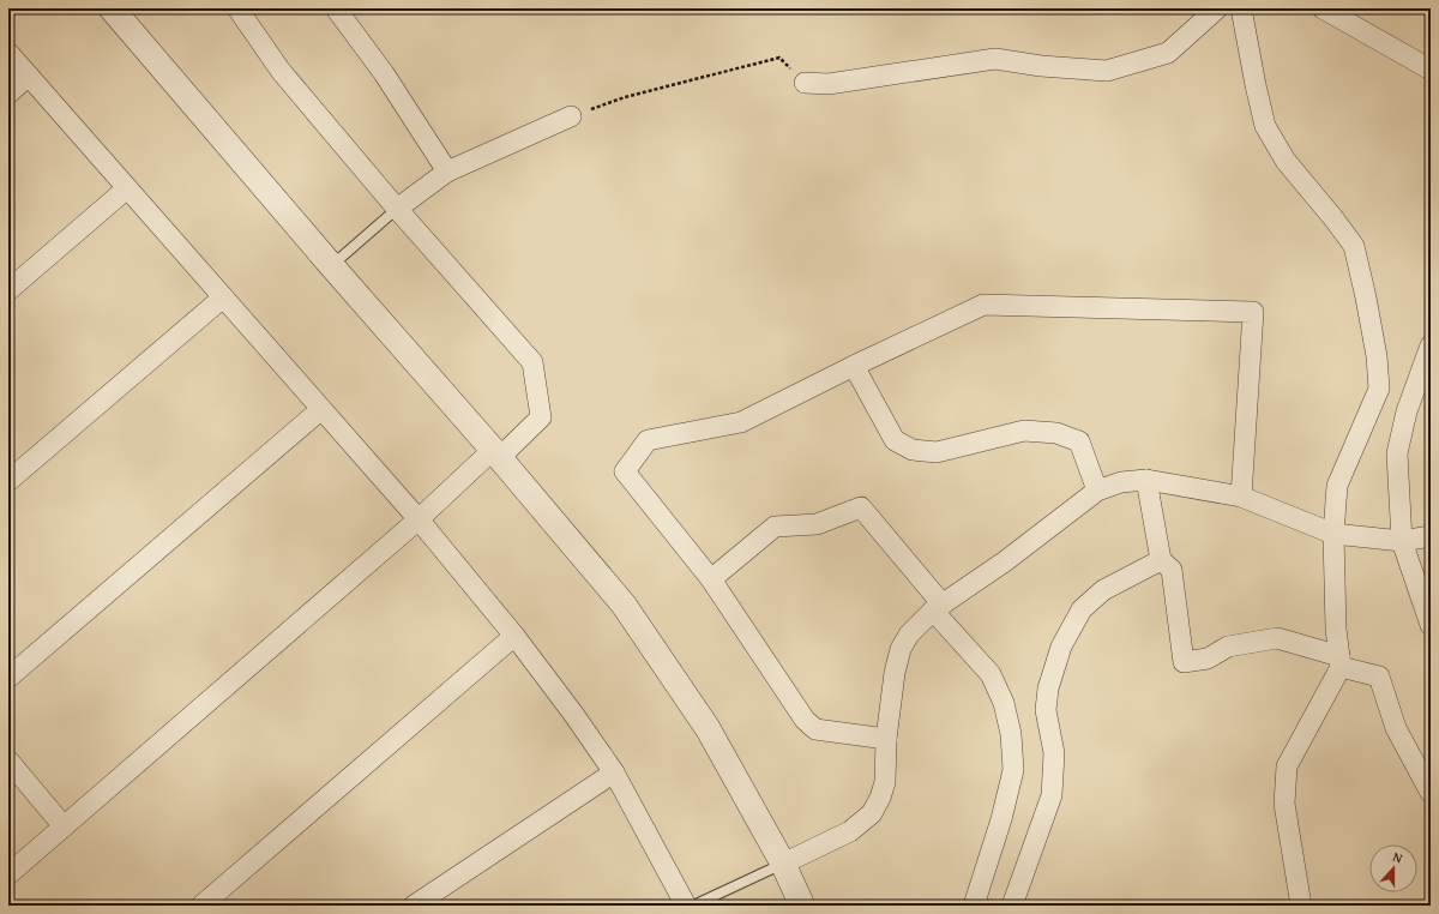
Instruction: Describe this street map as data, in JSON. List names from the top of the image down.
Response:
{
  "north": "top"
}
